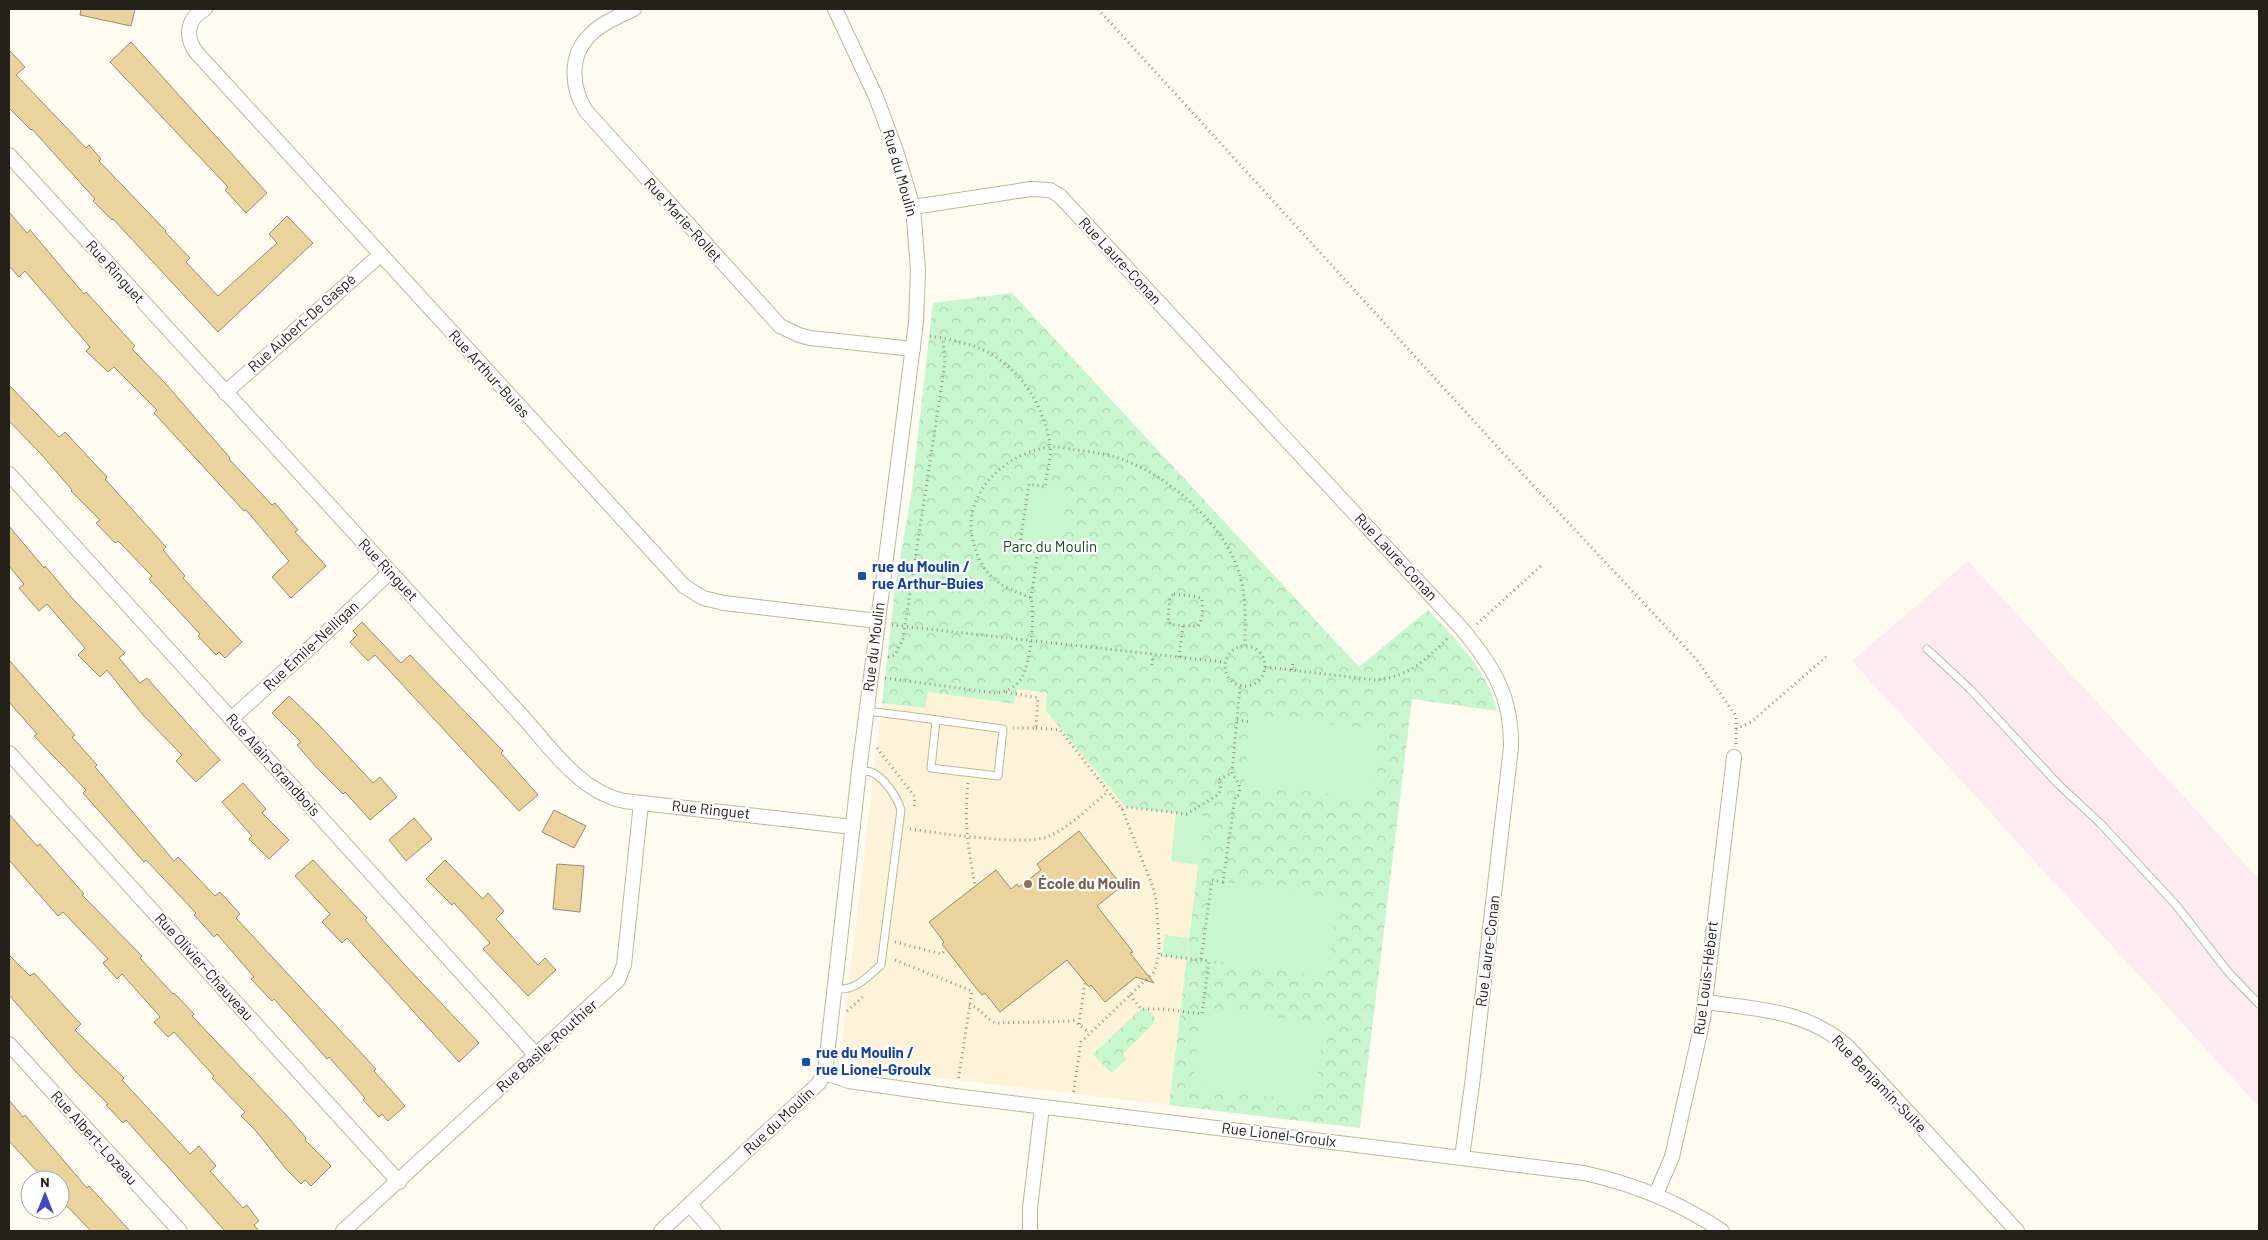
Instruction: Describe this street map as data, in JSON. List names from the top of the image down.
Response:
{
  "streets": {
    "street": [
      "Rue du Moulin",
      "Rue Marie-Rollet",
      "Rue Laure-Conan",
      "Rue Ringuet",
      "Rue Aubert-De Gaspé",
      "Rue Arthur-Buies",
      "Rue Émile-Nelligan",
      "Rue Alain-Grandbois",
      "Rue Olivier-Chauveau",
      "Rue Louis-Hébert",
      "Rue Basile-Routhier",
      "Rue Benjamin-Sulte",
      "Rue Lionel-Groulx",
      "Rue Albert-Lozeau"
    ]
  },
  "crossings": [
    ["Rue du Moulin", "Rue Marie-Rollet"],
    ["Rue du Moulin", "Rue Laure-Conan"],
    ["Rue du Moulin", "Rue Ringuet"],
    ["Rue du Moulin", "Rue Arthur-Buies"],
    ["Rue du Moulin", "Rue Lionel-Groulx"],
    ["Rue Laure-Conan", "Rue Lionel-Groulx"],
    ["Rue Ringuet", "Rue Aubert-De Gaspé"],
    ["Rue Ringuet", "Rue Émile-Nelligan"],
    ["Rue Ringuet", "Rue Basile-Routhier"],
    ["Rue Aubert-De Gaspé", "Rue Arthur-Buies"],
    ["Rue Émile-Nelligan", "Rue Alain-Grandbois"],
    ["Rue Alain-Grandbois", "Rue Basile-Routhier"],
    ["Rue Olivier-Chauveau", "Rue Basile-Routhier"],
    ["Rue Louis-Hébert", "Rue Benjamin-Sulte"],
    ["Rue Louis-Hébert", "Rue Lionel-Groulx"]
  ],
  "parks": ["Parc du Moulin"],
  "places": {
    "transit": ["rue du Moulin / rue Arthur-Buies", "rue du Moulin / rue Lionel-Groulx"],
    "other": ["École du Moulin"]
  },
  "north": "top"
}
